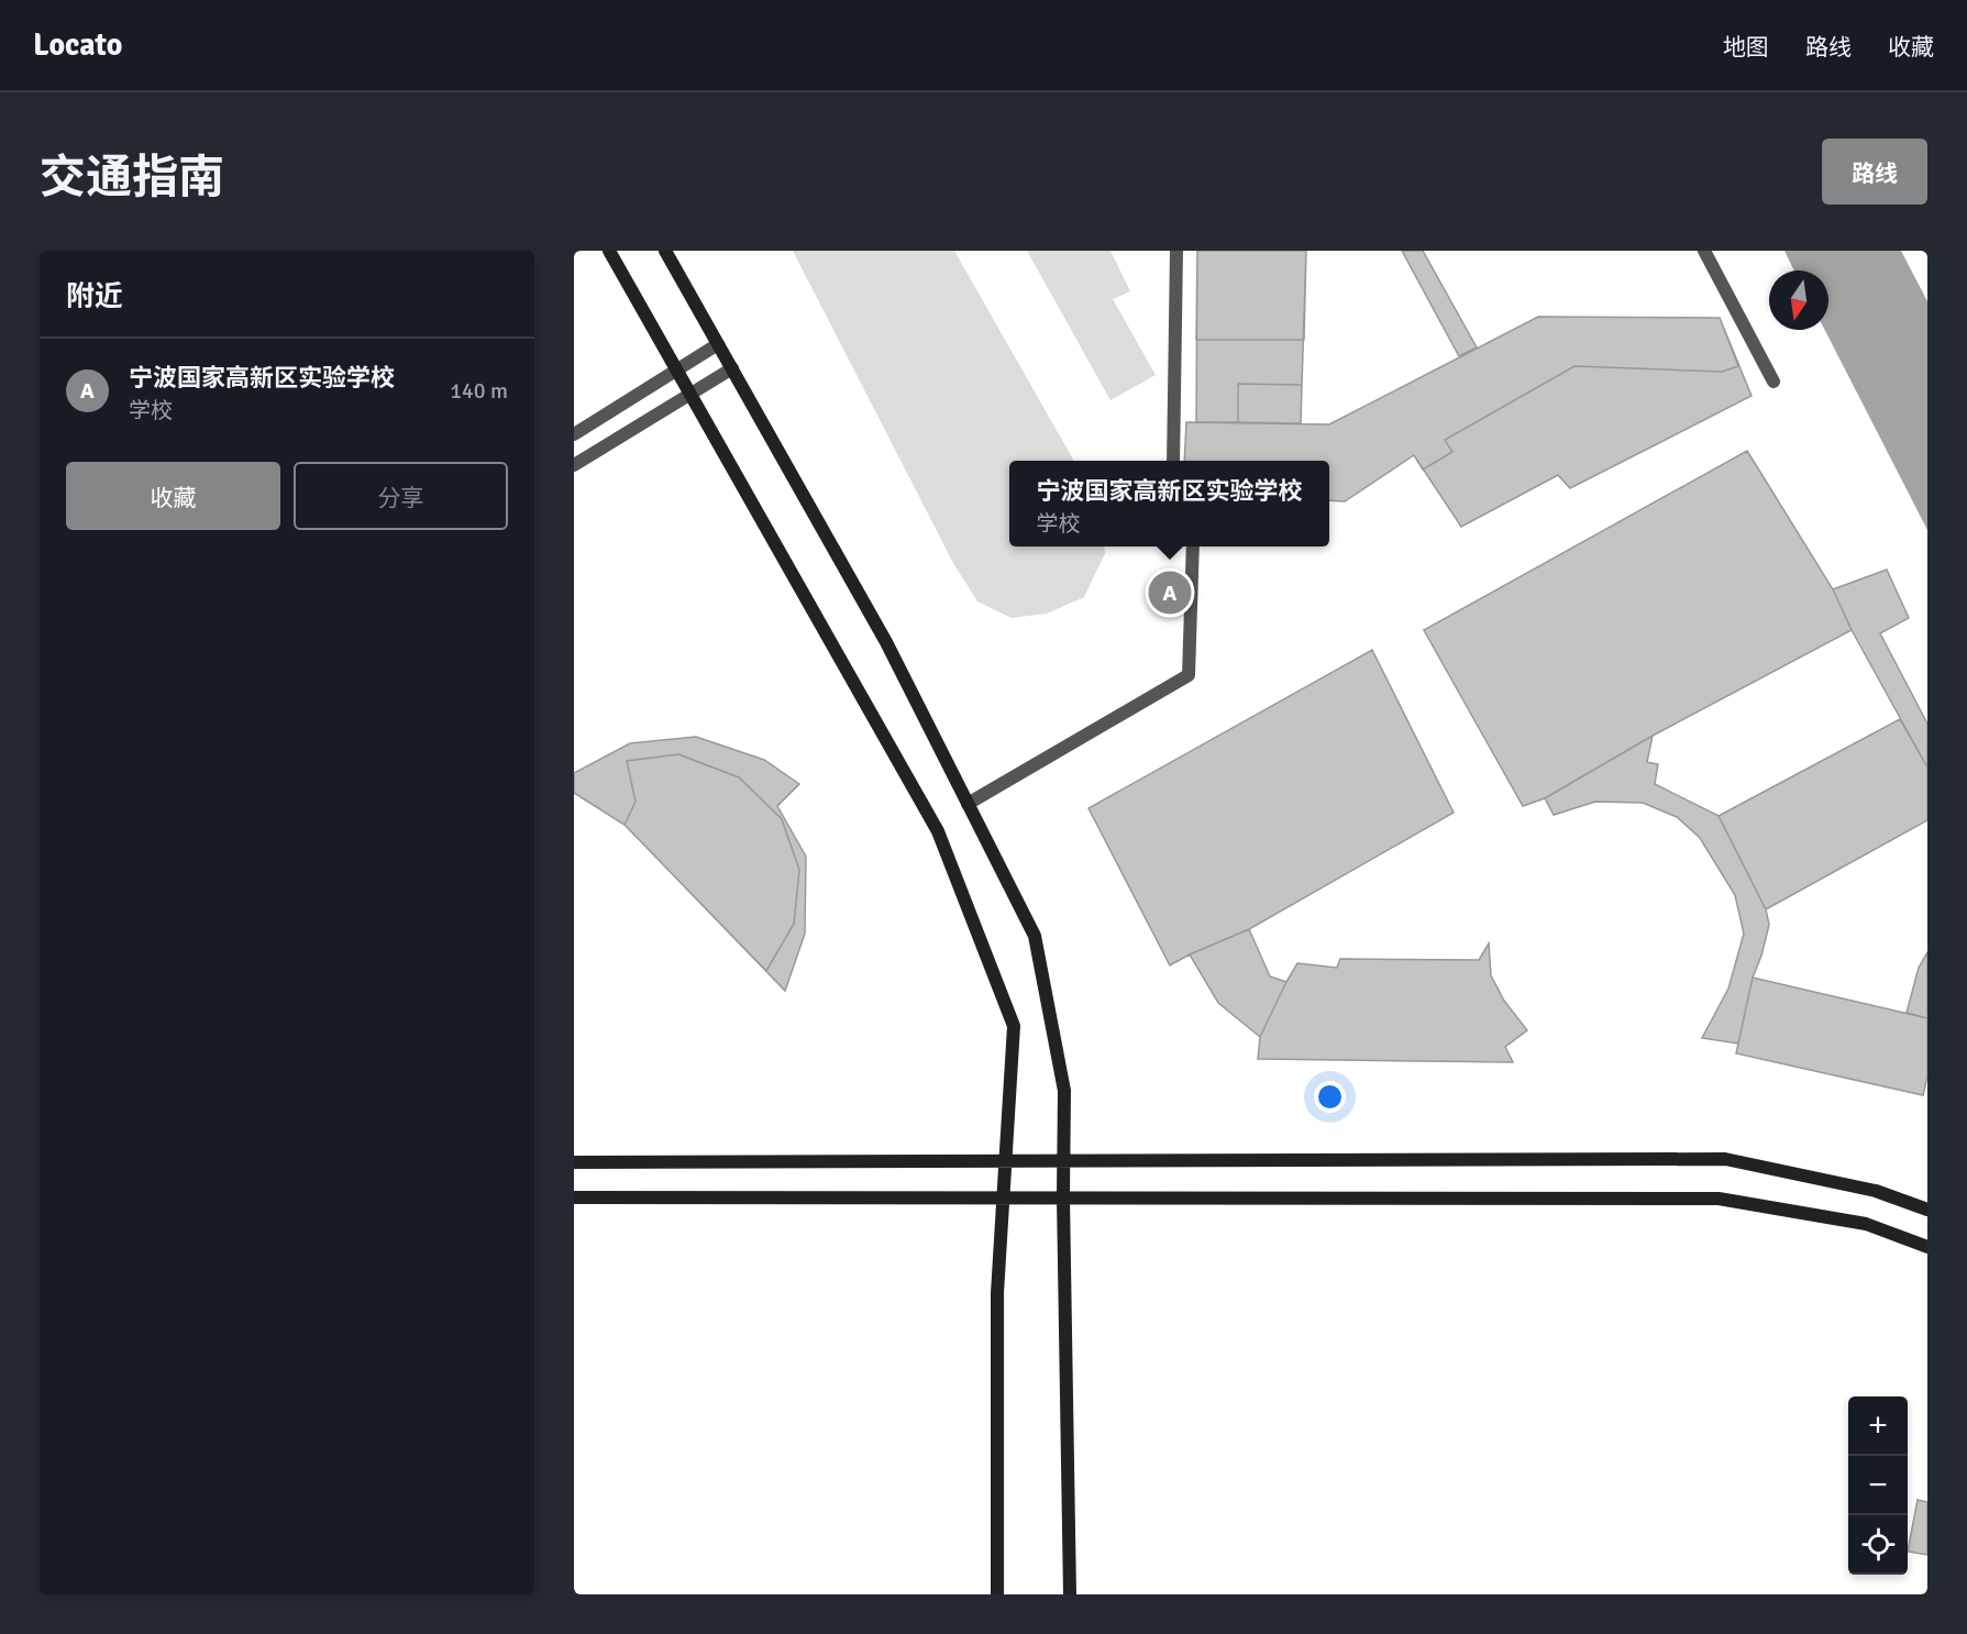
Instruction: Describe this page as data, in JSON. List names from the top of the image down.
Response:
{
  "north": "bottom",
  "page": {
    "header": "Locato",
    "nav": ["地图", "路线", "收藏"],
    "title": "交通指南",
    "buttons": [
      "路线",
      ["收藏", "分享"]
    ],
    "heading": "附近",
    "list": [
      {
        "mark": "A",
        "name": "宁波国家高新区实验学校",
        "note": "学校",
        "value": "140 m"
      }
    ],
    "popup": ["宁波国家高新区实验学校", "学校"],
    "pins": "A",
    "map_buttons": ["+", "−"]
  }
}
